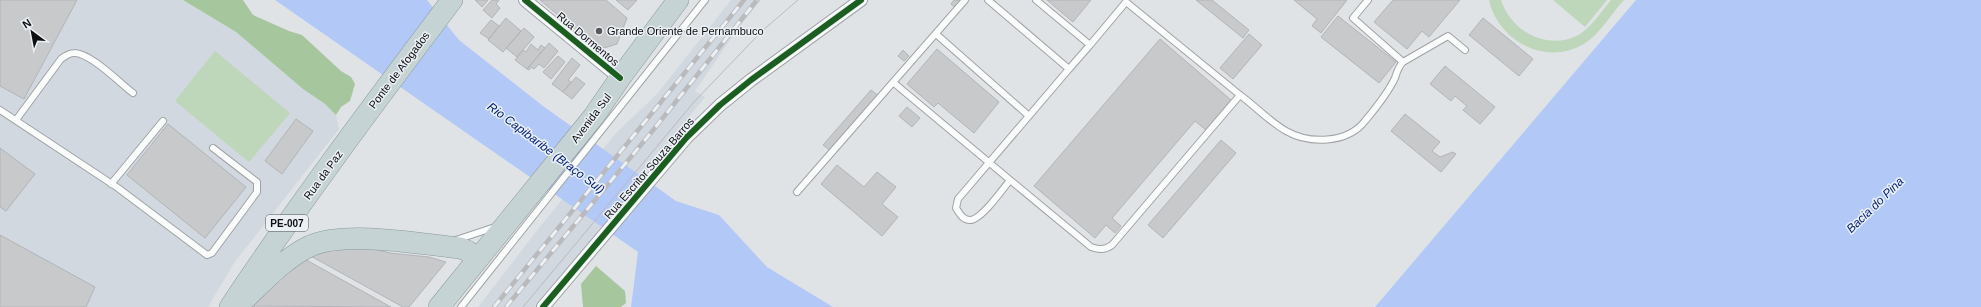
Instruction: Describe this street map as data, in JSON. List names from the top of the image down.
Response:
{
  "streets": {
    "highway": [
      "Ponte de Afogados",
      "Avenida Sul",
      "Rua da Paz",
      "PE-007"
    ],
    "street": ["Rua Dormentos", "Rua Escritor Souza Barros"]
  },
  "crossings": [
    ["Rua Dormentos", "Avenida Sul"],
    ["Ponte de Afogados", "Rua da Paz"]
  ],
  "water": ["Rio Capibaribe (Braço Sul)", "Bacia do Pina"],
  "places": ["Grande Oriente de Pernambuco"],
  "north": "top left"
}
